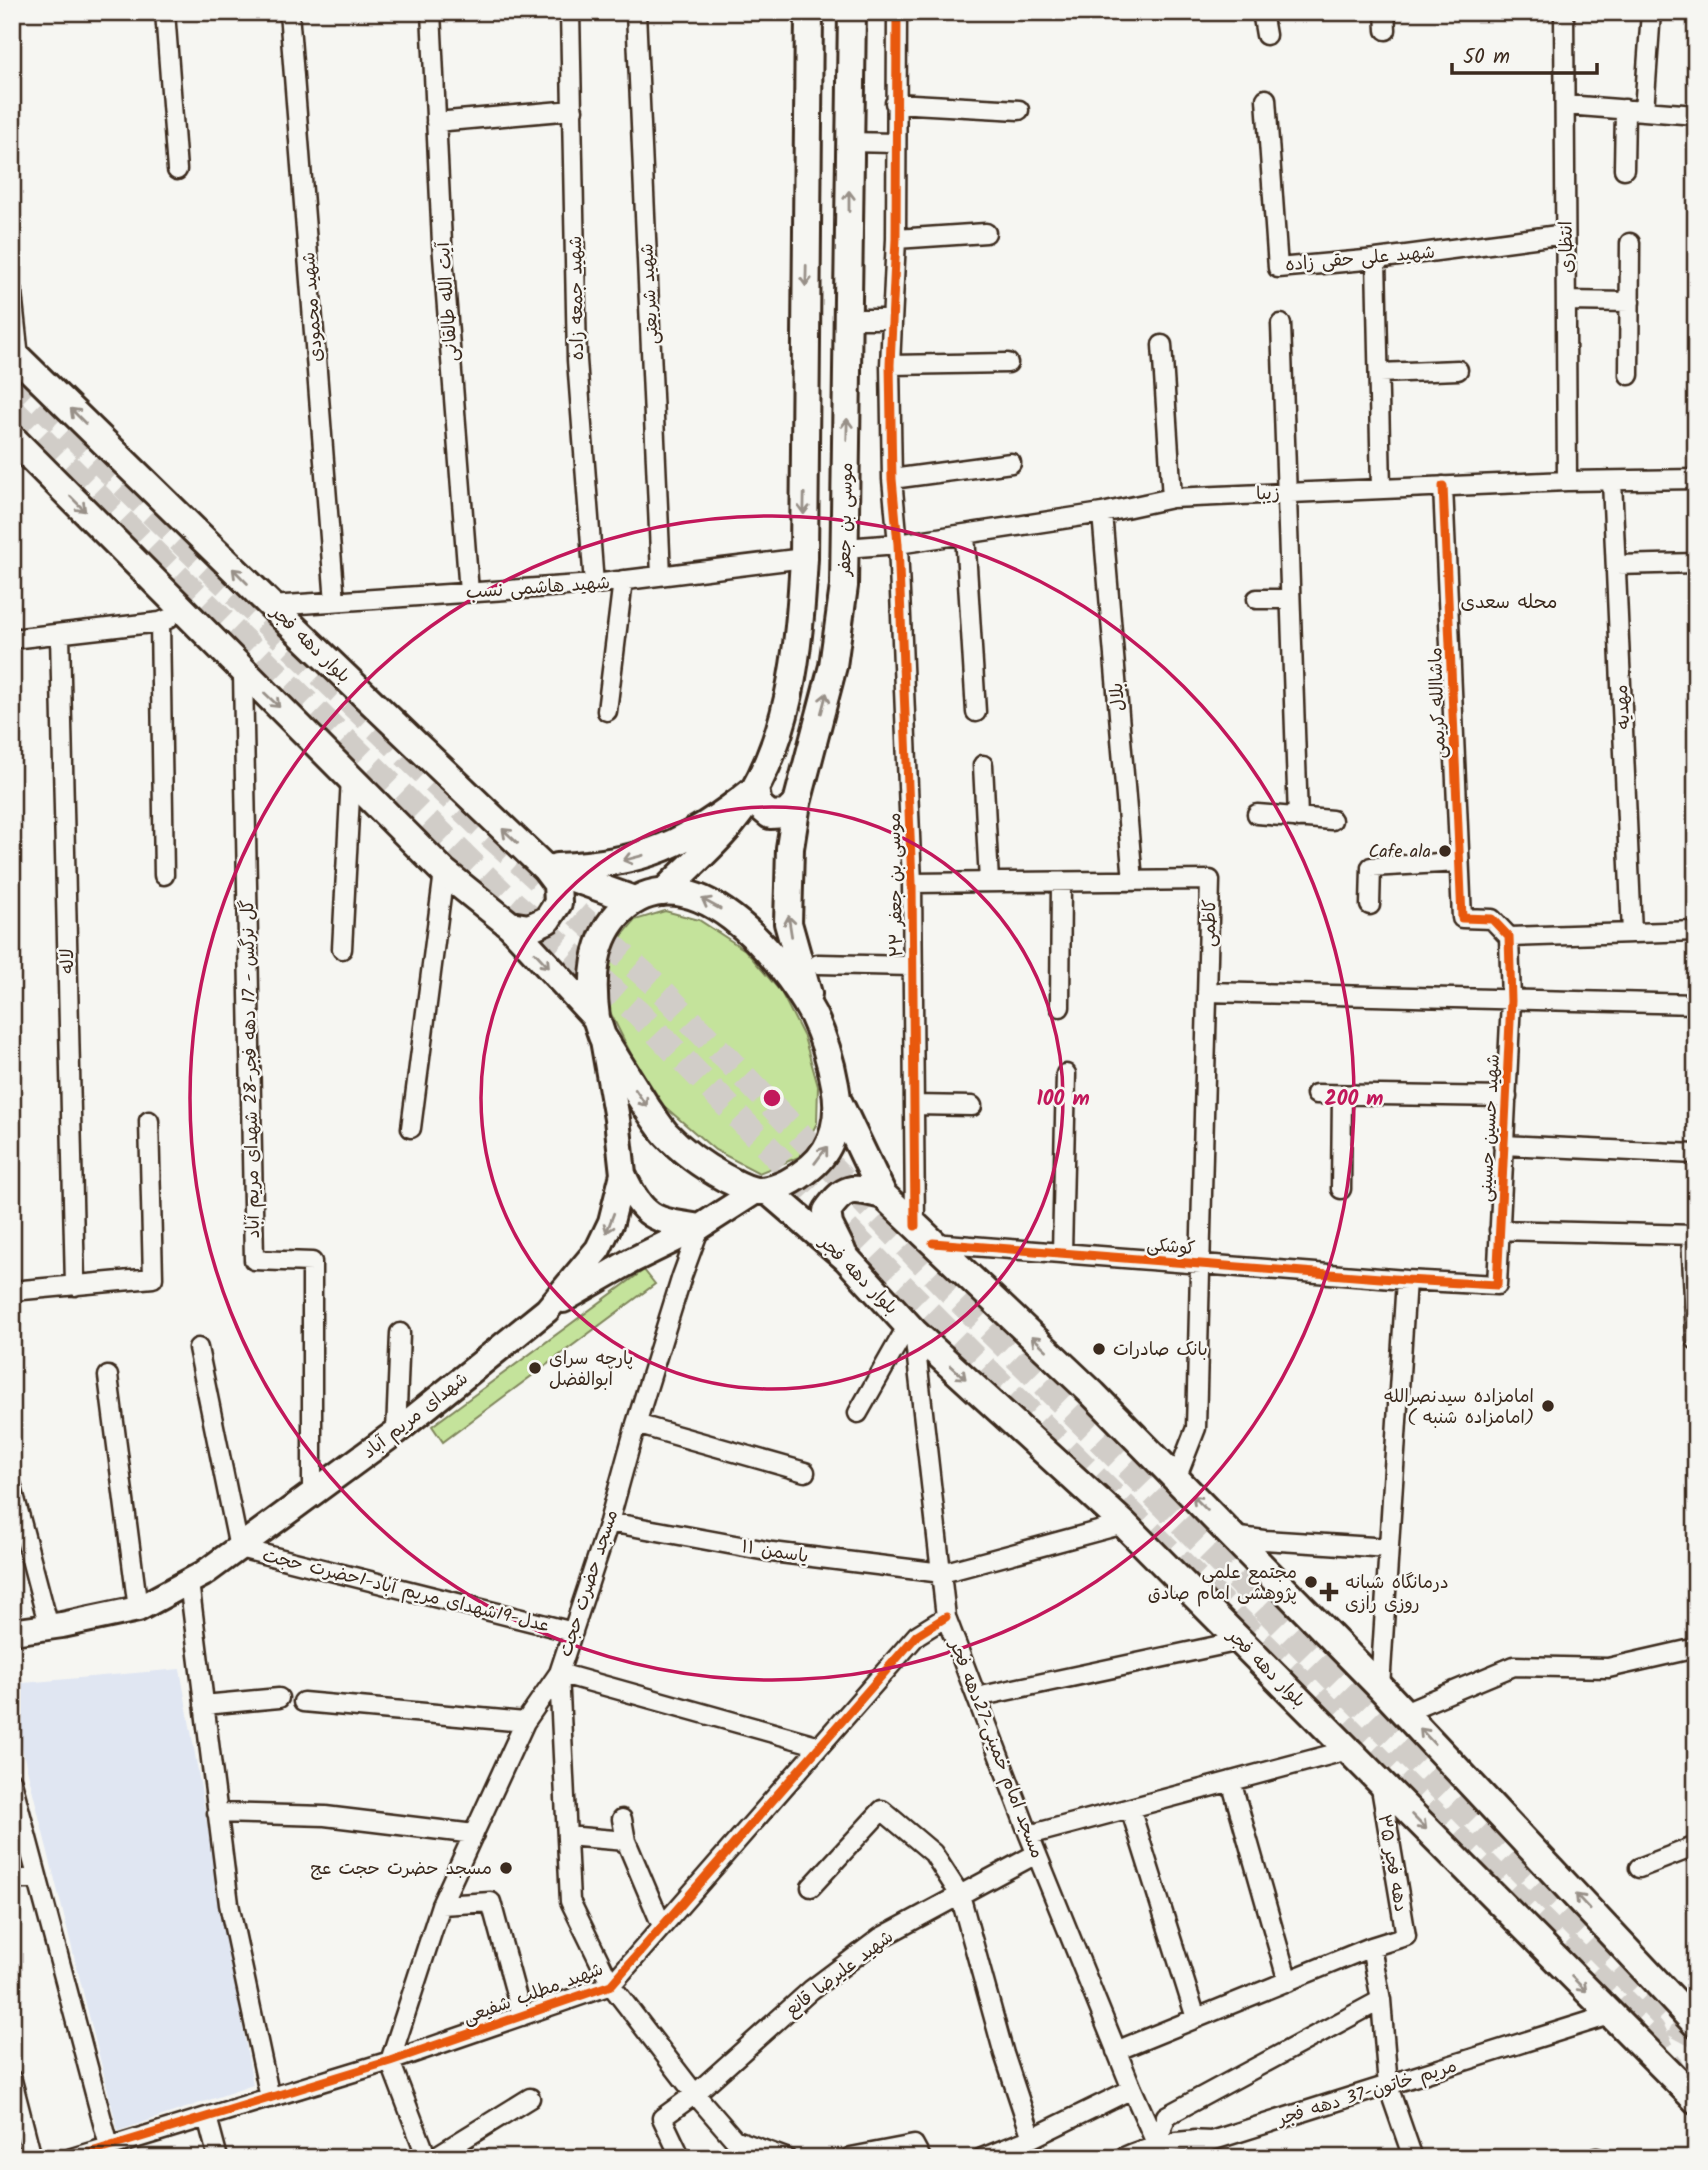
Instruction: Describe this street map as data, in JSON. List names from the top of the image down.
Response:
{
  "streets": {
    "main road": ["موسی بن جعفر", "بلوار دهه فجر", "شهدای مریم آباد"],
    "street": [
      "انتظاری",
      "شهید علی حقی زاده",
      "شهید شریعتی",
      "شهید جمعه زاده",
      "آیت الله طالقانی",
      "شهید محمودی",
      "زیبا",
      "شهید هاشمی نسب",
      "بلال",
      "ماشاالله کریمی",
      "مهدیه",
      "موسی بن جعفر ۲۲",
      "کاظمی",
      "لاله",
      "گل نرگس - 17 دهه فجر-28 شهدای مریم آباد",
      "شهید حسین حسینی",
      "کوشکی",
      "یاسمن ۱۱",
      "مسجد حضرت حجت",
      "عدل-19شهدای مریم آباد-1حضرت حجت",
      "مسجد امام خمینی-27دهه فجر",
      "دهه فجر ۳۵",
      "شهید علیرضا قانع",
      "شهید مطلب شفیعی",
      "مریم خاتون-37 دهه فجر"
    ]
  },
  "crossings": [
    ["انتظاری", "شهید علی حقی زاده"],
    ["انتظاری", "زیبا"],
    ["شهید شریعتی", "شهید هاشمی نسب"],
    ["شهید جمعه زاده", "شهید هاشمی نسب"],
    ["آیت الله طالقانی", "شهید هاشمی نسب"],
    ["شهید محمودی", "شهید هاشمی نسب"],
    ["زیبا", "موسی بن جعفر"],
    ["زیبا", "بلال"],
    ["زیبا", "ماشاالله کریمی"],
    ["زیبا", "مهدیه"],
    ["زیبا", "موسی بن جعفر ۲۲"],
    ["شهید هاشمی نسب", "بلوار دهه فجر"],
    ["بلوار دهه فجر", "شهدای مریم آباد"],
    ["بلوار دهه فجر", "مسجد امام خمینی-27دهه فجر"],
    ["بلوار دهه فجر", "دهه فجر ۳۵"],
    ["بلوار دهه فجر", "مریم خاتون-37 دهه فجر"],
    ["بلال", "کاظمی"],
    ["ماشاالله کریمی", "شهید حسین حسینی"],
    ["موسی بن جعفر ۲۲", "کاظمی"],
    ["موسی بن جعفر ۲۲", "کوشکی"],
    ["کاظمی", "کوشکی"],
    ["گل نرگس - 17 دهه فجر-28 شهدای مریم آباد", "شهدای مریم آباد"],
    ["شهید حسین حسینی", "کوشکی"],
    ["شهدای مریم آباد", "عدل-19شهدای مریم آباد-1حضرت حجت"],
    ["یاسمن ۱۱", "مسجد حضرت حجت"],
    ["یاسمن ۱۱", "مسجد امام خمینی-27دهه فجر"],
    ["مسجد حضرت حجت", "عدل-19شهدای مریم آباد-1حضرت حجت"],
    ["مسجد حضرت حجت", "شهید علیرضا قانع"],
    ["مسجد حضرت حجت", "شهید مطلب شفیعی"],
    ["مسجد امام خمینی-27دهه فجر", "شهید علیرضا قانع"],
    ["مسجد امام خمینی-27دهه فجر", "شهید مطلب شفیعی"],
    ["مسجد امام خمینی-27دهه فجر", "مریم خاتون-37 دهه فجر"]
  ],
  "districts": ["محله سعدی"],
  "places": {
    "other": [
      "Cafe ala",
      "بانک صادرات",
      "پارچه سرای ابوالفضل",
      "امامزاده سیدنصرالله ( امامزاده شنبه)",
      "مجتمع علمی پژوهشی امام صادق",
      "مسجد حضرت حجت عج"
    ],
    "health": ["درمانگاه شبانه روزی رازی"]
  },
  "scale_bar": "50 m",
  "rings": ["100 m", "200 m"]
}
